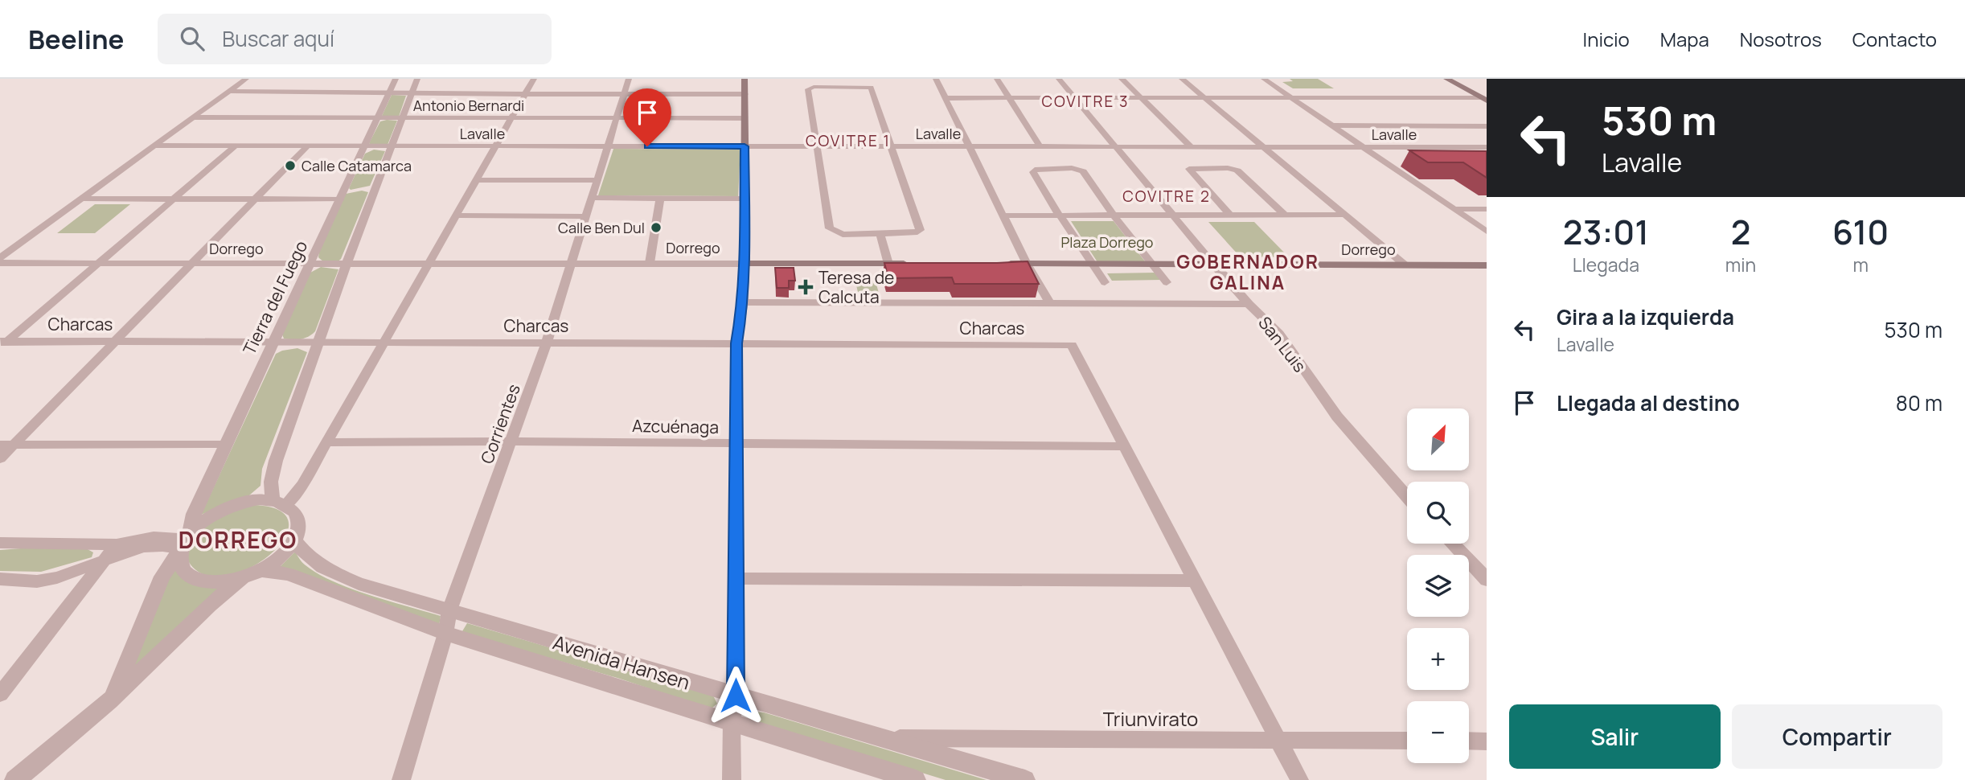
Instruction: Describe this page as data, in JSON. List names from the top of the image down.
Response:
{
  "streets": {
    "main road": ["Dorrego"],
    "street": [
      "Antonio Bernardi",
      "Lavalle",
      "Tierra del Fuego",
      "Charcas",
      "San Luis",
      "Corrientes",
      "Azcuénaga",
      "Avenida Hansen",
      "Triunvirato"
    ]
  },
  "crossings": [
    ["Antonio Bernardi", "Tierra del Fuego"],
    ["Antonio Bernardi", "Corrientes"],
    ["Lavalle", "Tierra del Fuego"],
    ["Lavalle", "San Luis"],
    ["Lavalle", "Corrientes"],
    ["Dorrego", "Tierra del Fuego"],
    ["Dorrego", "San Luis"],
    ["Dorrego", "Corrientes"],
    ["Tierra del Fuego", "Charcas"],
    ["Tierra del Fuego", "Avenida Hansen"],
    ["Charcas", "Corrientes"],
    ["Charcas", "Azcuénaga"],
    ["Corrientes", "Azcuénaga"],
    ["Corrientes", "Avenida Hansen"],
    ["Avenida Hansen", "Triunvirato"]
  ],
  "districts": [
    "COVITRE 3",
    "COVITRE 1",
    "COVITRE 2",
    "GOBERNADOR GALINA",
    "DORREGO"
  ],
  "parks": ["Plaza Dorrego"],
  "places": {
    "other": ["Calle Catamarca", "Calle Ben Dul"],
    "health": ["Teresa de Calcuta"]
  },
  "north": "top right",
  "page": {
    "header": "Beeline",
    "search": "Buscar aquí",
    "nav": [
      "Inicio",
      "Mapa",
      "Nosotros",
      "Contacto"
    ],
    "turn": ["530 m", "Lavalle"],
    "eta": [
      "23:01",
      "Llegada",
      "2",
      "min",
      "610",
      "m"
    ],
    "list": [
      {
        "name": "Gira a la izquierda",
        "note": "Lavalle",
        "value": "530 m"
      },
      {
        "name": "Llegada al destino",
        "value": "80 m"
      }
    ],
    "map_buttons": ["+", "−"],
    "buttons": ["Salir", "Compartir"]
  }
}
